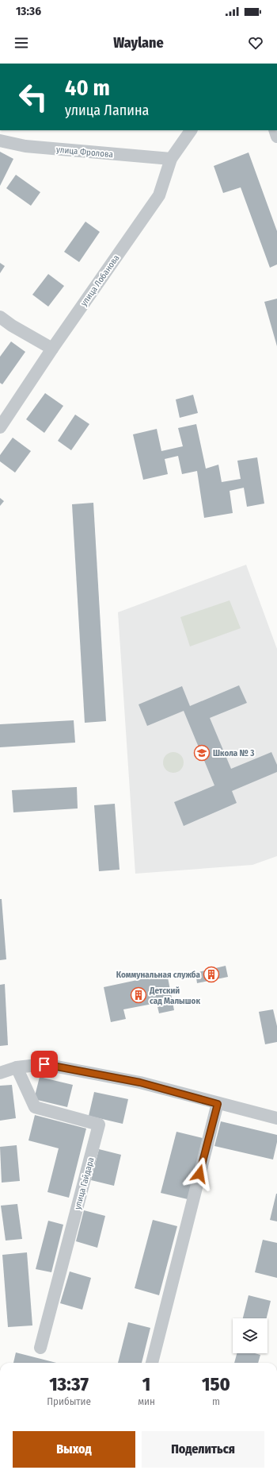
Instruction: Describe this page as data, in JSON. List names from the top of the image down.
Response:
{
  "streets": {
    "street": ["улица Фролова", "улица Лобанова", "улица Гайдара"]
  },
  "crossings": [
    ["улица Фролова", "улица Лобанова"]
  ],
  "places": {
    "school or university": ["Школа № 3"],
    "building": ["Коммунальная служба", "Детский сад Малышок"]
  },
  "page": {
    "status": "13:36",
    "header": "Waylane",
    "turn": ["40 m", "улица Лапина"],
    "eta": [
      "13:37",
      "Прибытие",
      "1",
      "мин",
      "150",
      "m"
    ],
    "buttons": ["Выход", "Поделиться"]
  }
}
